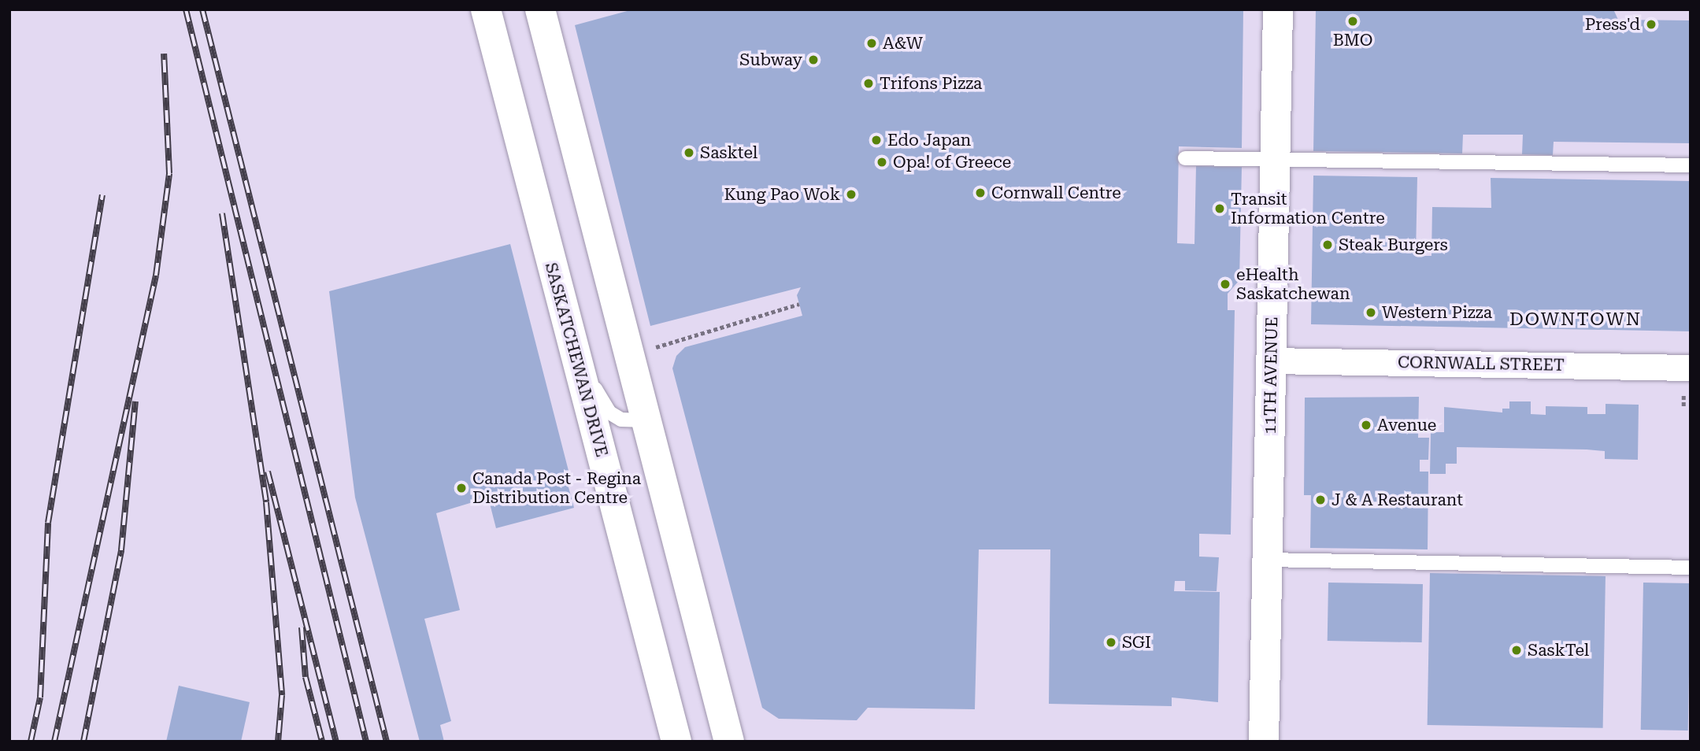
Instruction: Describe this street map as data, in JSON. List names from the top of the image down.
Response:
{
  "streets": {
    "main road": ["SASKATCHEWAN DRIVE", "11TH AVENUE"],
    "street": ["CORNWALL STREET"]
  },
  "crossings": [
    ["CORNWALL STREET", "11TH AVENUE"]
  ],
  "districts": ["DOWNTOWN"],
  "places": [
    "BMO",
    "Press'd",
    "A&W",
    "Subway",
    "Trifons Pizza",
    "Edo Japan",
    "Sasktel",
    "Opa! of Greece",
    "Cornwall Centre",
    "Kung Pao Wok",
    "Transit Information Centre",
    "Steak Burgers",
    "eHealth Saskatchewan",
    "Western Pizza",
    "Avenue",
    "Canada Post - Regina Distribution Centre",
    "J & A Restaurant",
    "SGI",
    "SaskTel"
  ]
}
